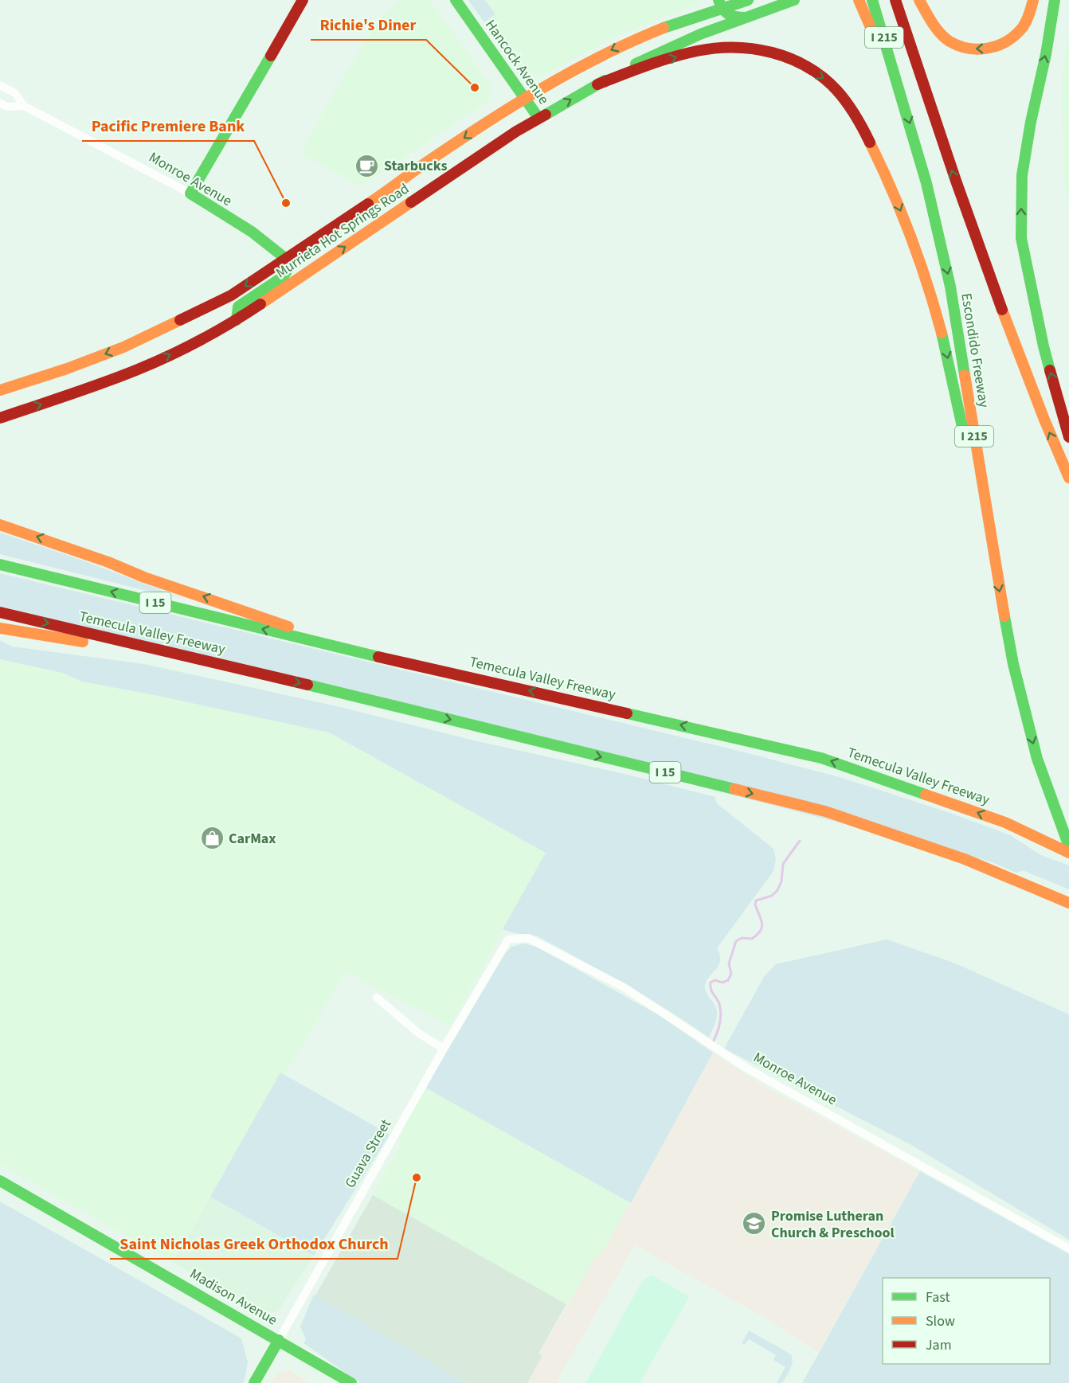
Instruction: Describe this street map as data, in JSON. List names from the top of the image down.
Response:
{
  "streets": {
    "main road": [
      "I 215",
      "Hancock Avenue",
      "Monroe Avenue",
      "Murrieta Hot Springs Road",
      "Escondido Freeway",
      "I 15",
      "Temecula Valley Freeway",
      "Guava Street",
      "Madison Avenue"
    ]
  },
  "crossings": [
    ["Hancock Avenue", "Murrieta Hot Springs Road"],
    ["Monroe Avenue", "Murrieta Hot Springs Road"],
    ["Monroe Avenue", "Guava Street"],
    ["Guava Street", "Madison Avenue"]
  ],
  "places": {
    "other": ["Richie's Diner", "Pacific Premiere Bank", "Saint Nicholas Greek Orthodox Church"],
    "cafe": ["Starbucks"],
    "shop": ["CarMax"],
    "school or university": ["Promise Lutheran Church & Preschool"]
  },
  "legend": ["Fast", "Slow", "Jam"]
}
